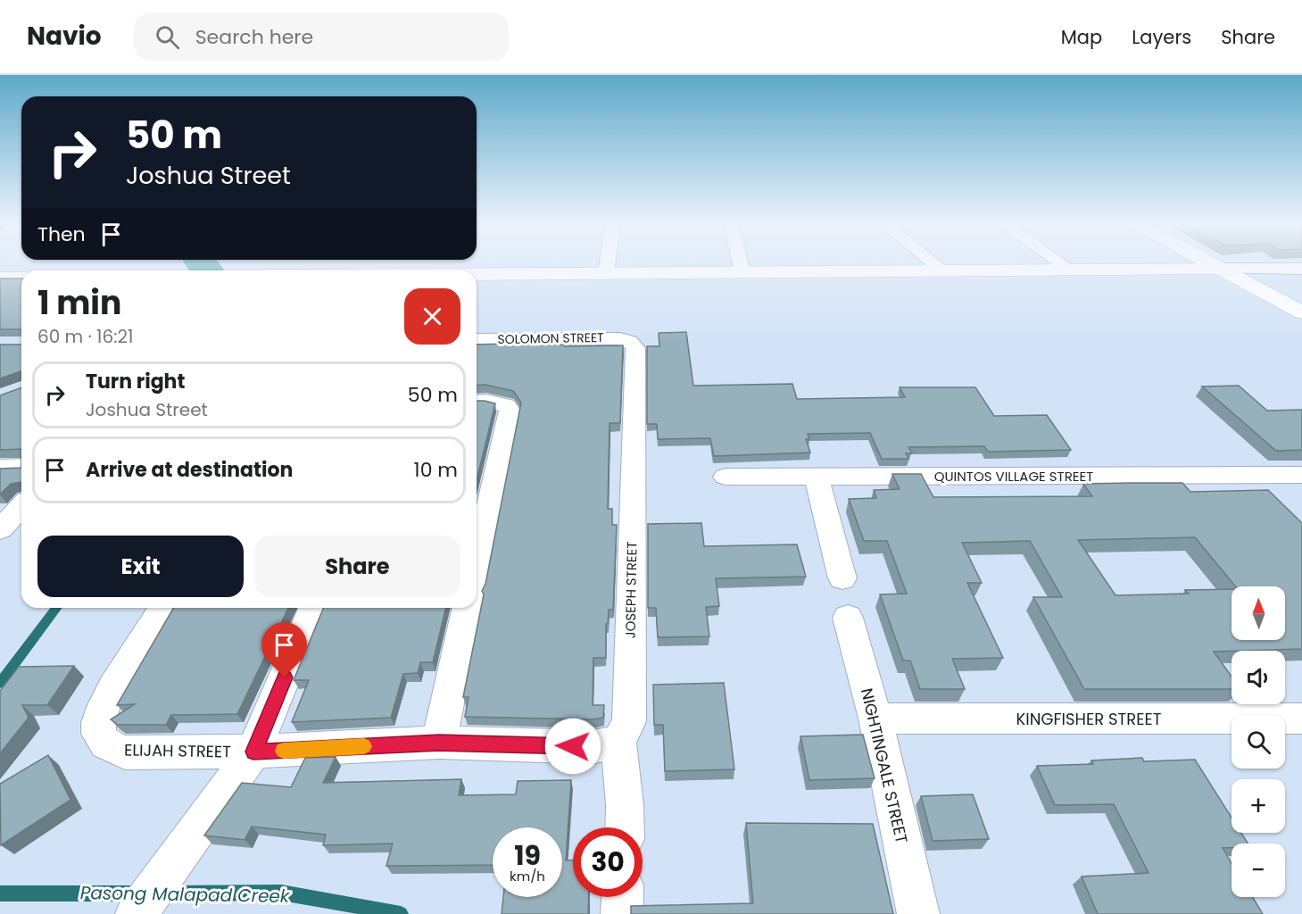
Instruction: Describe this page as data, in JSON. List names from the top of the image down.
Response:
{
  "streets": {
    "street": [
      "SOLOMON STREET",
      "QUINTOS VILLAGE STREET",
      "JOSEPH STREET",
      "KINGFISHER STREET",
      "ELIJAH STREET",
      "NIGHTINGALE STREET"
    ]
  },
  "crossings": [
    ["SOLOMON STREET", "JOSEPH STREET"],
    ["JOSEPH STREET", "ELIJAH STREET"],
    ["KINGFISHER STREET", "NIGHTINGALE STREET"]
  ],
  "water": ["Pasong Malapad Creek"],
  "north": "top",
  "page": {
    "header": "Navio",
    "search": "Search here",
    "nav": ["Map", "Layers", "Share"],
    "turn": ["50 m", "Joshua Street"],
    "then": "Then",
    "heading": ["1 min", "60 m · 16:21"],
    "list": [
      {
        "name": "Turn right",
        "note": "Joshua Street",
        "value": "50 m"
      },
      {
        "name": "Arrive at destination",
        "value": "10 m"
      }
    ],
    "buttons": ["Exit", "Share"],
    "map_buttons": ["+", "−"],
    "speed": "19 km/h",
    "limit": "30"
  }
}
